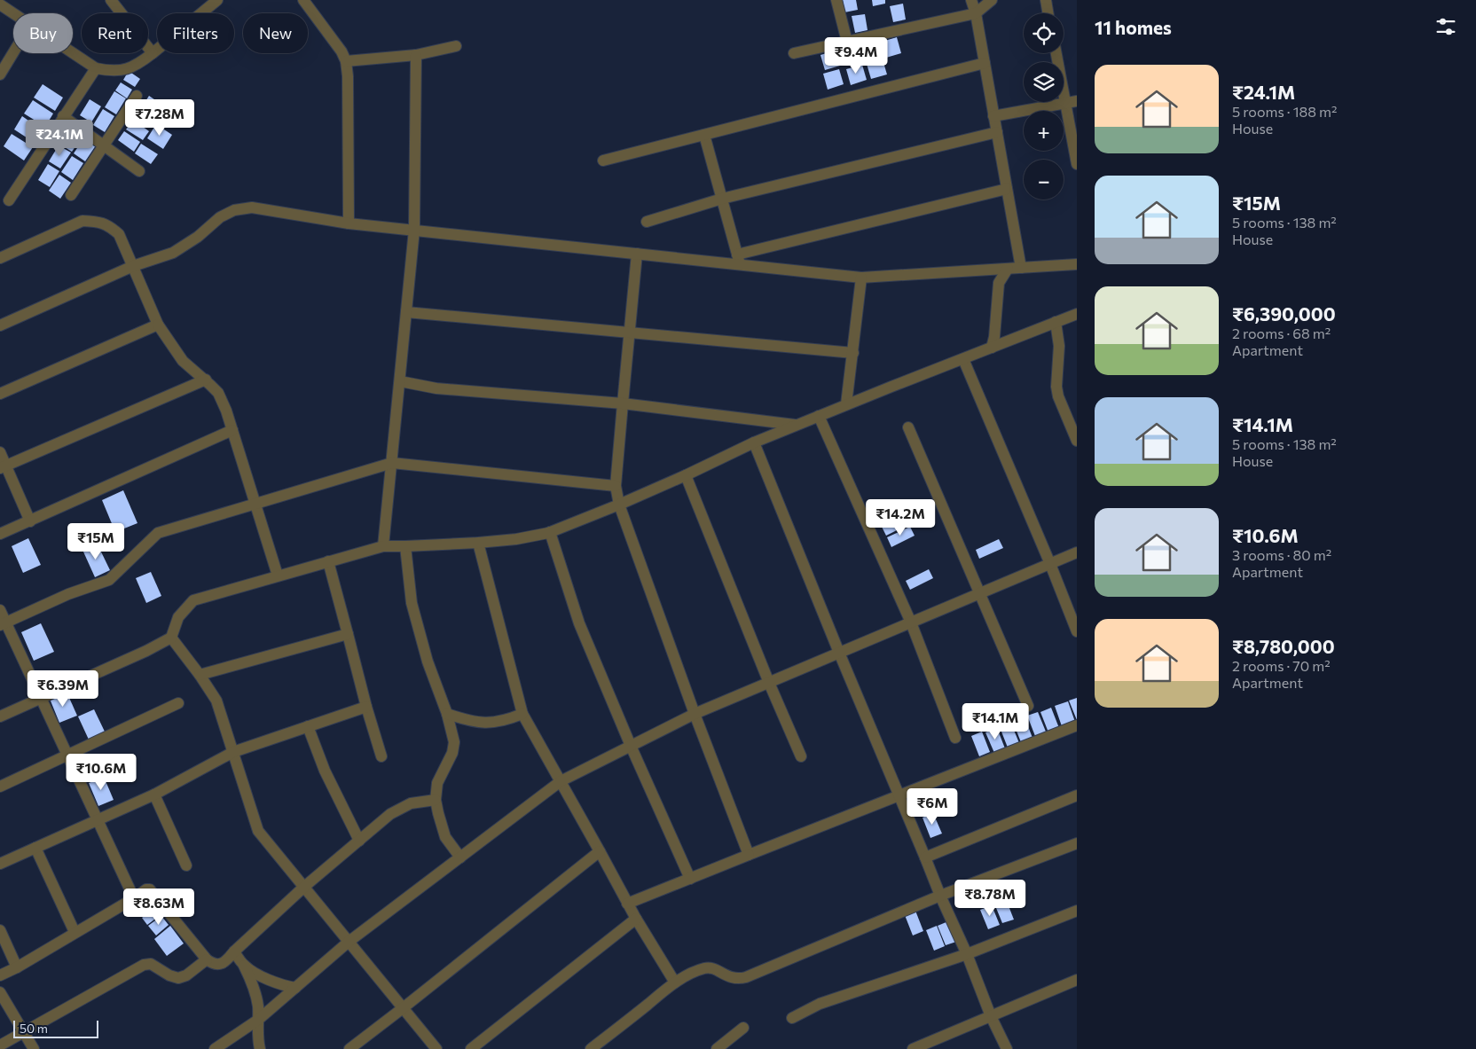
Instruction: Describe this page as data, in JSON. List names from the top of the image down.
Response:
{
  "scale_bar": "50 m",
  "page": {
    "heading": "11 homes",
    "map_buttons": ["+", "−"],
    "chip": [
      "Buy",
      "Rent",
      "Filters",
      "New"
    ],
    "price": [
      "₹9.4M",
      "₹7.28M",
      "₹24.1M",
      "₹14.2M",
      "₹15M",
      "₹6.39M",
      "₹14.1M",
      "₹10.6M",
      "₹6M",
      "₹8.78M",
      "₹8.63M"
    ],
    "list": [
      {
        "name": "₹24.1M",
        "note": "5 rooms · 188 m² · House"
      },
      {
        "name": "₹15M",
        "note": "5 rooms · 138 m² · House"
      },
      {
        "name": "₹6,390,000",
        "note": "2 rooms · 68 m² · Apartment"
      },
      {
        "name": "₹14.1M",
        "note": "5 rooms · 138 m² · House"
      },
      {
        "name": "₹10.6M",
        "note": "3 rooms · 80 m² · Apartment"
      },
      {
        "name": "₹8,780,000",
        "note": "2 rooms · 70 m² · Apartment"
      }
    ],
    "scale": "50 m"
  }
}
